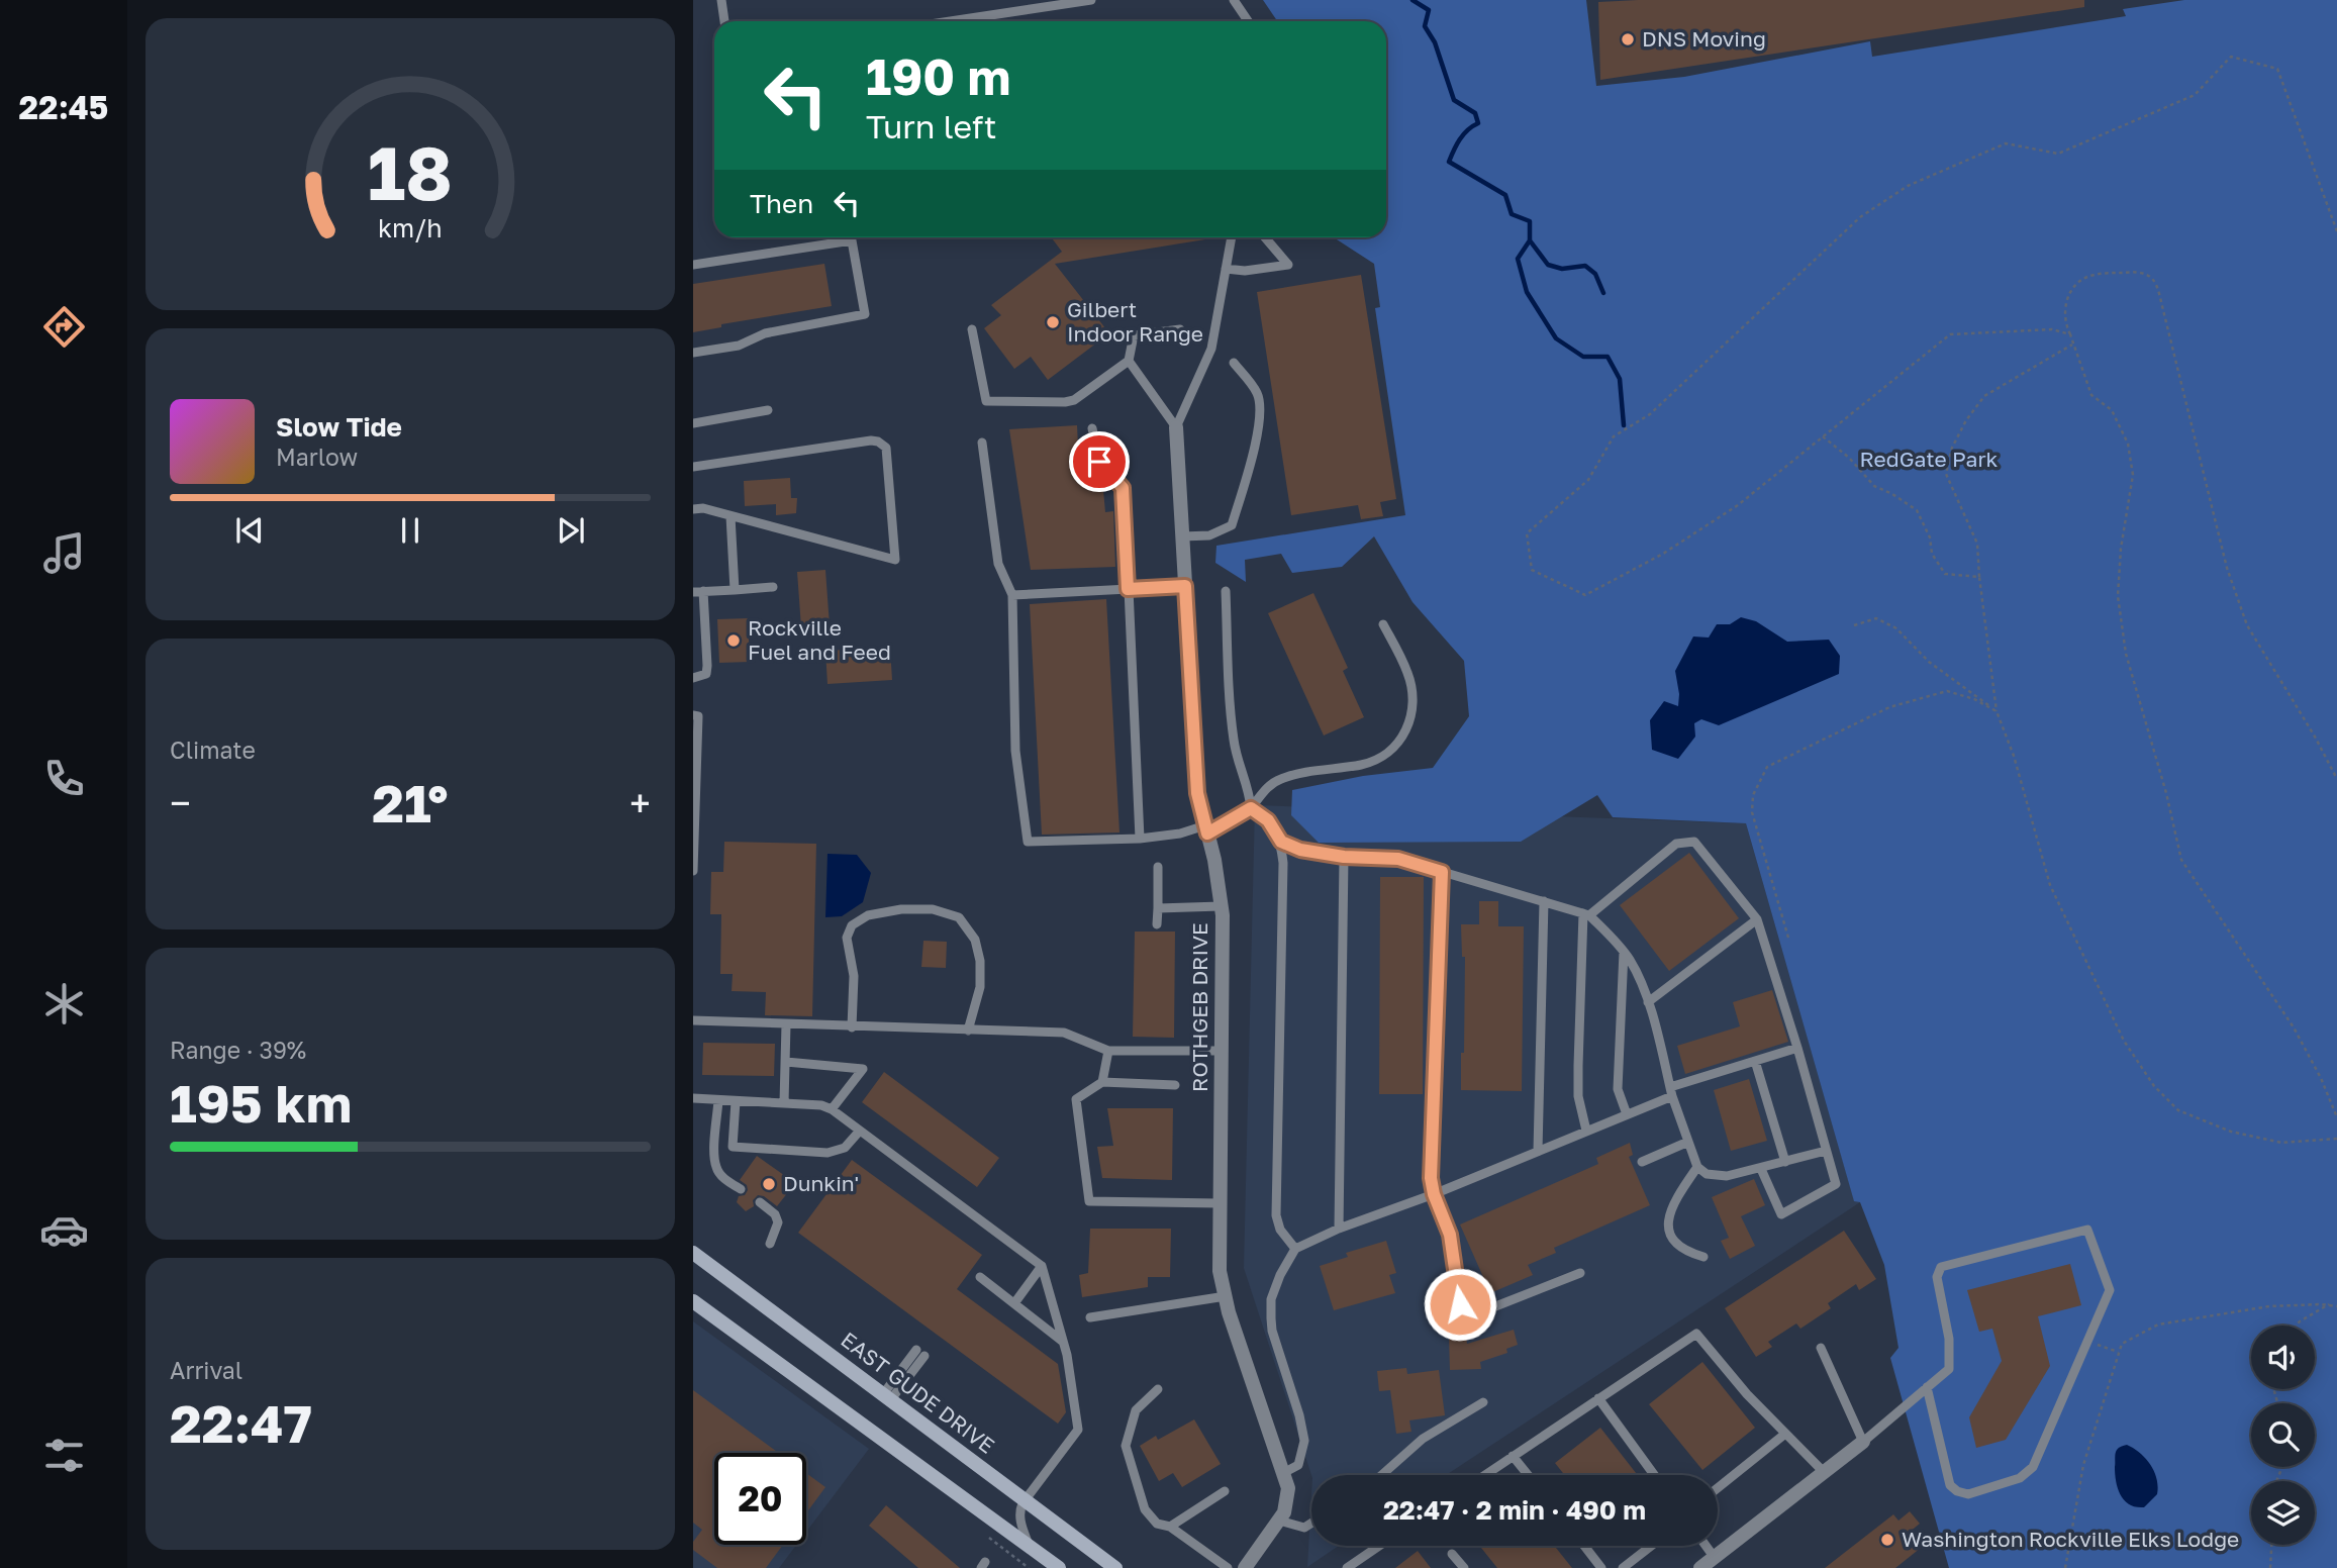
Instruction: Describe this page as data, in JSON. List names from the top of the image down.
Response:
{
  "streets": {
    "main road": ["EAST GUDE DRIVE"],
    "street": ["ROTHGEB DRIVE"]
  },
  "parks": ["RedGate Park"],
  "places": [
    "DNS Moving",
    "Gilbert Indoor Range",
    "Rockville Fuel and Feed",
    "Dunkin'",
    "Washington Rockville Elks Lodge"
  ],
  "page": {
    "tabs": "22:45",
    "turn": ["190 m", "Turn left"],
    "then": "Then",
    "song": ["Slow Tide", "Marlow"],
    "tile": [
      "Climate",
      ["Range · 39%", "195 km"],
      ["Arrival", "22:47"]
    ],
    "heat": ["−", "21°", "+"],
    "limit": "20",
    "trip": "22:47 · 2 min · 490 m",
    "gauge": ["18", "km/h"]
  }
}
